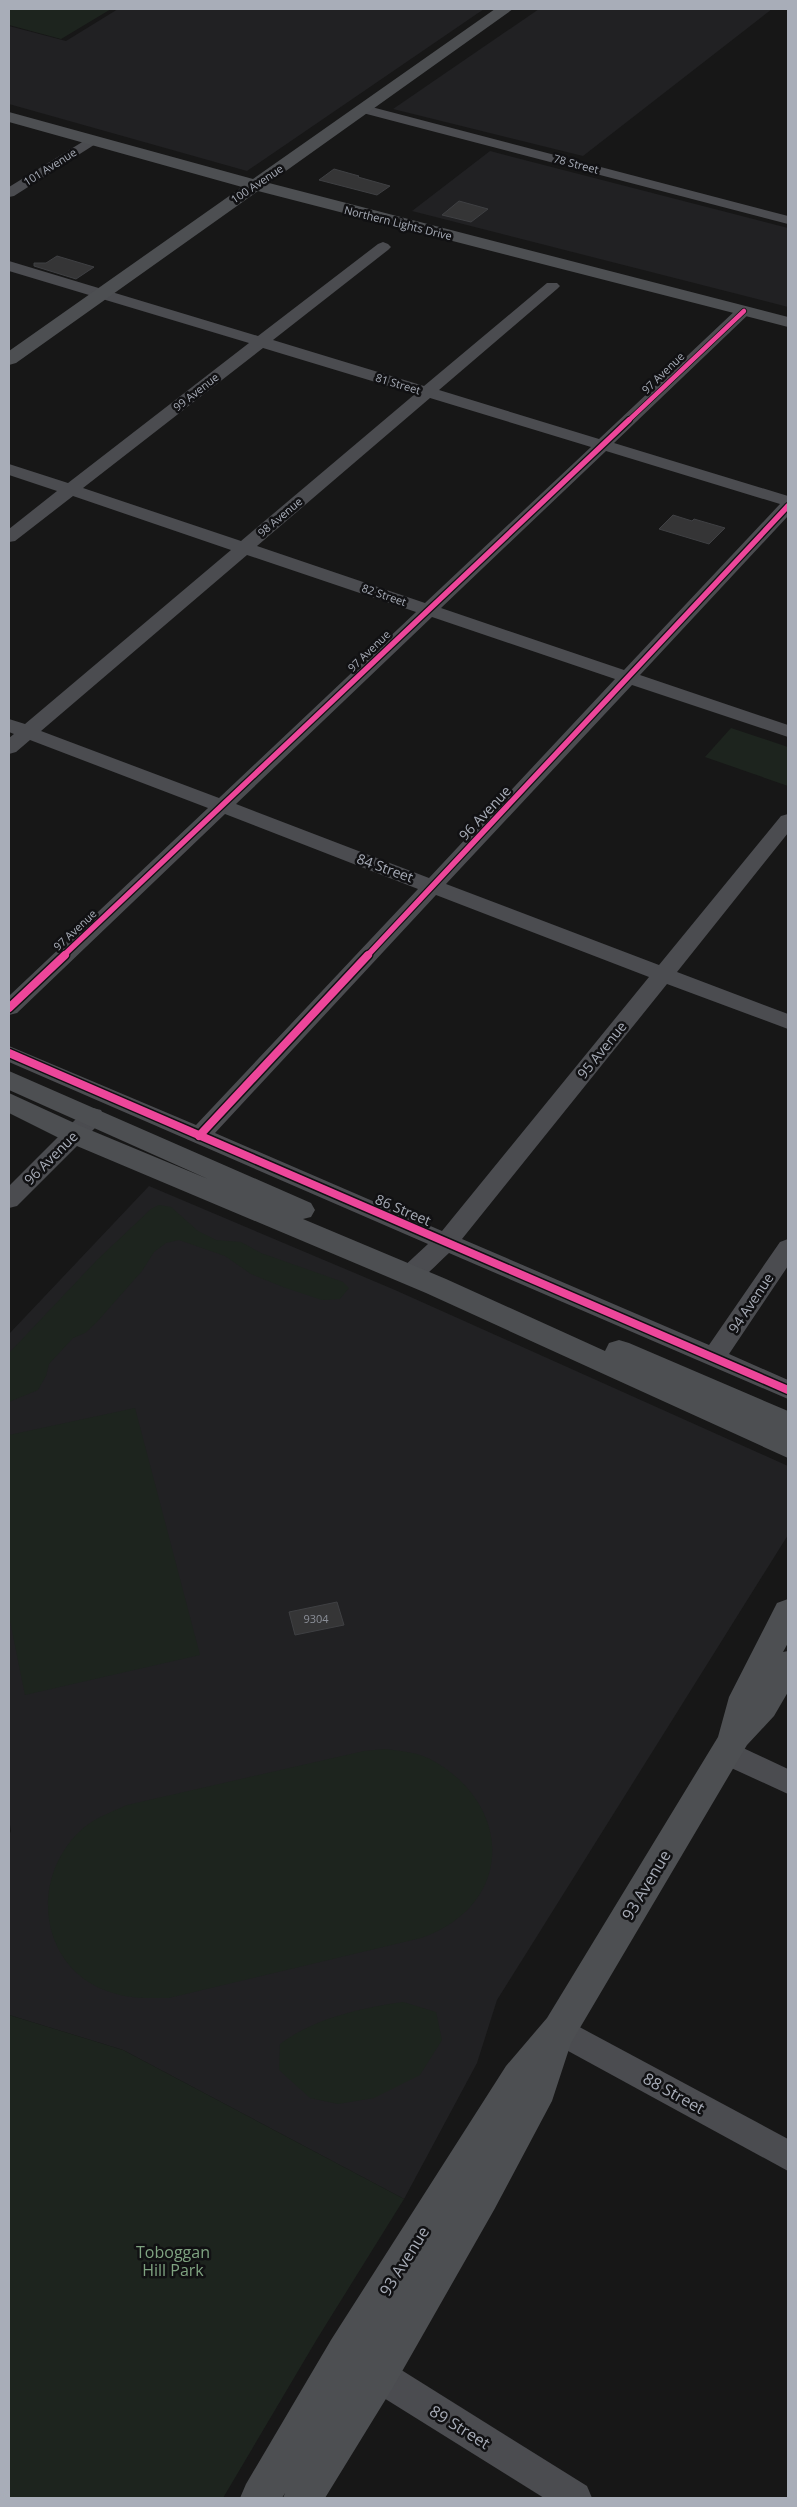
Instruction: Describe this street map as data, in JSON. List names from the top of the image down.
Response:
{
  "streets": {
    "main road": ["100 Avenue", "Northern Lights Drive", "93 Avenue"],
    "street": [
      "78 Street",
      "101 Avenue",
      "97 Avenue",
      "81 Street",
      "99 Avenue",
      "98 Avenue",
      "82 Street",
      "96 Avenue",
      "84 Street",
      "95 Avenue",
      "86 Street",
      "94 Avenue",
      "88 Street",
      "89 Street"
    ]
  },
  "crossings": [
    ["78 Street", "100 Avenue"],
    ["101 Avenue", "Northern Lights Drive"],
    ["100 Avenue", "Northern Lights Drive"],
    ["100 Avenue", "81 Street"],
    ["Northern Lights Drive", "97 Avenue"],
    ["97 Avenue", "81 Street"],
    ["97 Avenue", "82 Street"],
    ["97 Avenue", "84 Street"],
    ["81 Street", "99 Avenue"],
    ["81 Street", "98 Avenue"],
    ["99 Avenue", "82 Street"],
    ["98 Avenue", "82 Street"],
    ["98 Avenue", "84 Street"],
    ["82 Street", "96 Avenue"],
    ["96 Avenue", "84 Street"],
    ["96 Avenue", "86 Street"],
    ["84 Street", "95 Avenue"],
    ["95 Avenue", "86 Street"],
    ["86 Street", "94 Avenue"],
    ["93 Avenue", "88 Street"],
    ["93 Avenue", "89 Street"]
  ],
  "parks": ["Toboggan Hill Park"],
  "house_numbers": ["9304"]
}
